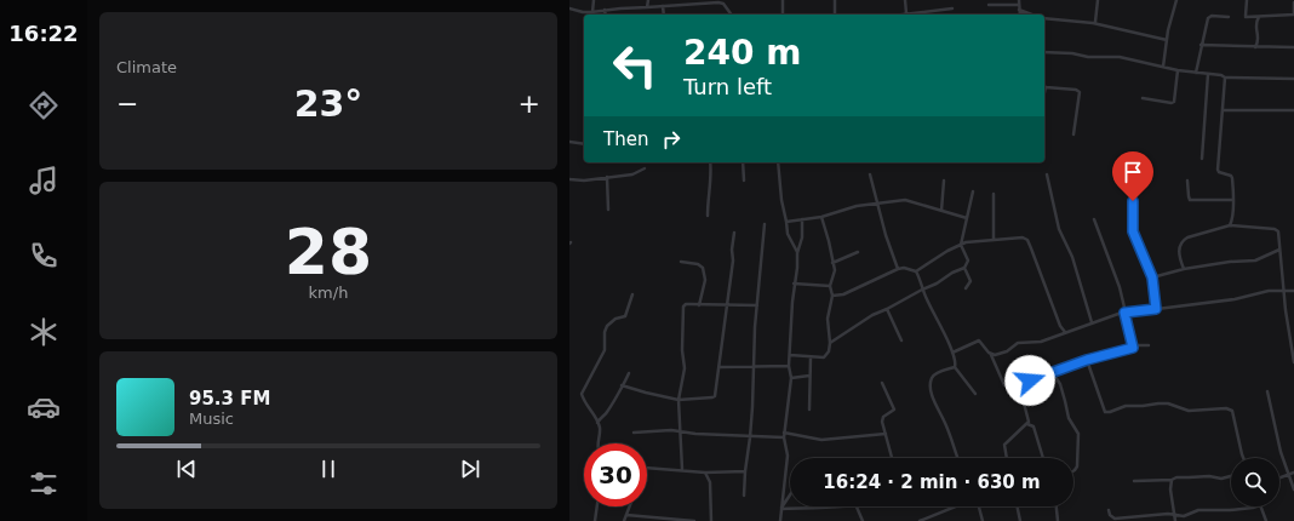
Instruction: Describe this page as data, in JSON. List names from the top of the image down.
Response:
{
  "page": {
    "tabs": "16:22",
    "tile": [
      "Climate",
      ["28", "km/h"]
    ],
    "turn": ["240 m", "Turn left"],
    "heat": ["−", "23°", "+"],
    "then": "Then",
    "song": ["95.3 FM", "Music"],
    "limit": "30",
    "trip": "16:24 · 2 min · 630 m"
  }
}
